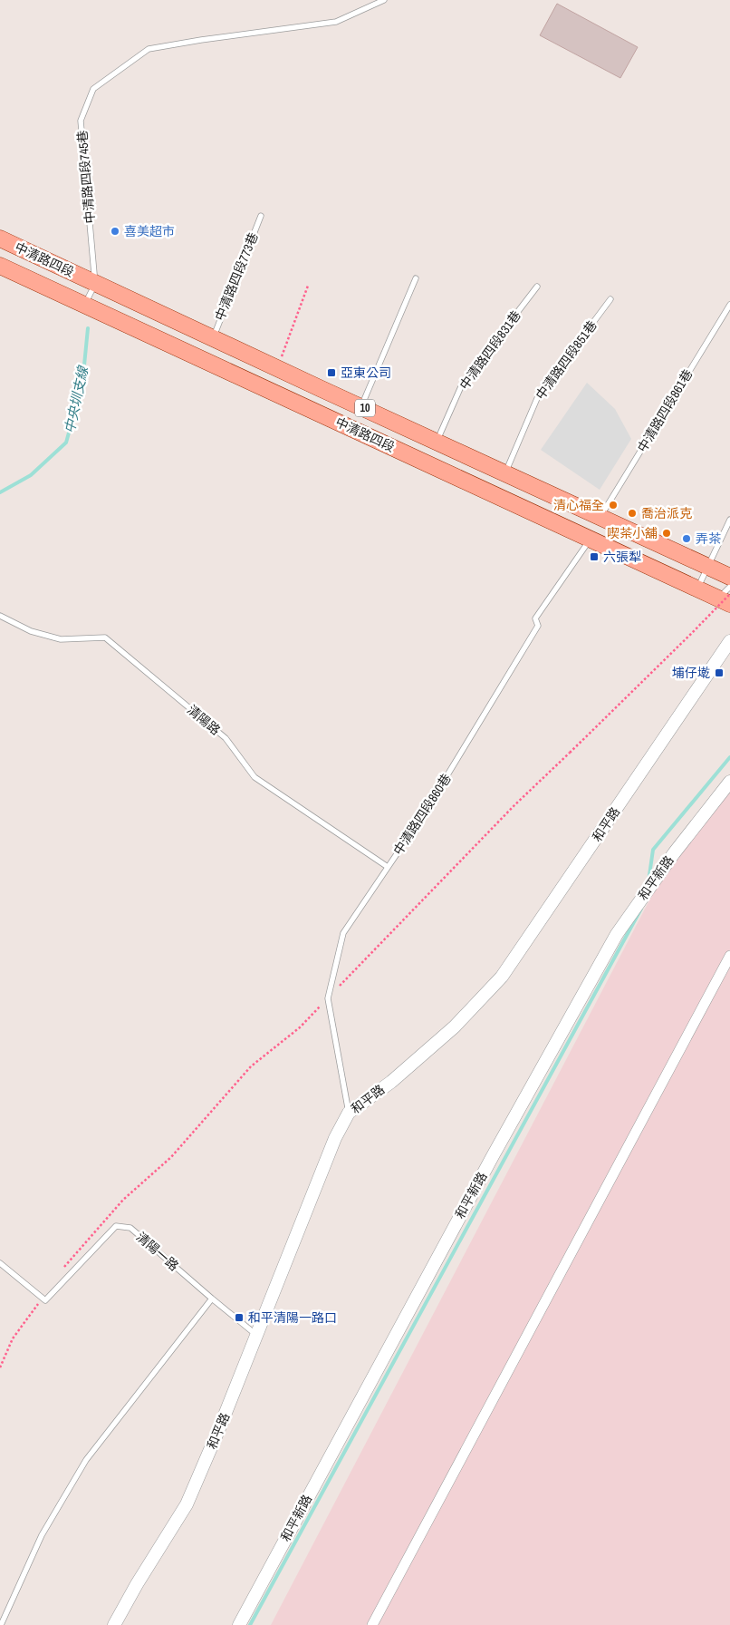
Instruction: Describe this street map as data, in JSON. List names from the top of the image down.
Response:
{
  "streets": {
    "main road": ["中清路四段", "10"],
    "street": ["和平路", "和平新路"],
    "lane": [
      "中清路四段745巷",
      "中清路四段773巷",
      "中清路四段831巷",
      "中清路四段851巷",
      "中清路四段861巷",
      "清陽路",
      "中清路四段860巷",
      "清陽一路"
    ]
  },
  "crossings": [
    ["中清路四段745巷", "中清路四段"],
    ["中清路四段", "中清路四段773巷"],
    ["中清路四段", "中清路四段831巷"],
    ["中清路四段", "中清路四段851巷"],
    ["中清路四段", "中清路四段861巷"],
    ["中清路四段", "中清路四段860巷"],
    ["清陽路", "中清路四段860巷"],
    ["中清路四段860巷", "和平路"],
    ["和平路", "清陽一路"]
  ],
  "water": ["中央圳支線"],
  "places": {
    "other": [
      "喜美超市",
      "清心福全",
      "喬治派克",
      "喫茶小舖",
      "弄茶"
    ],
    "transit": [
      "亞東公司",
      "六張犁",
      "埔仔墘",
      "和平清陽一路口"
    ]
  }
}
